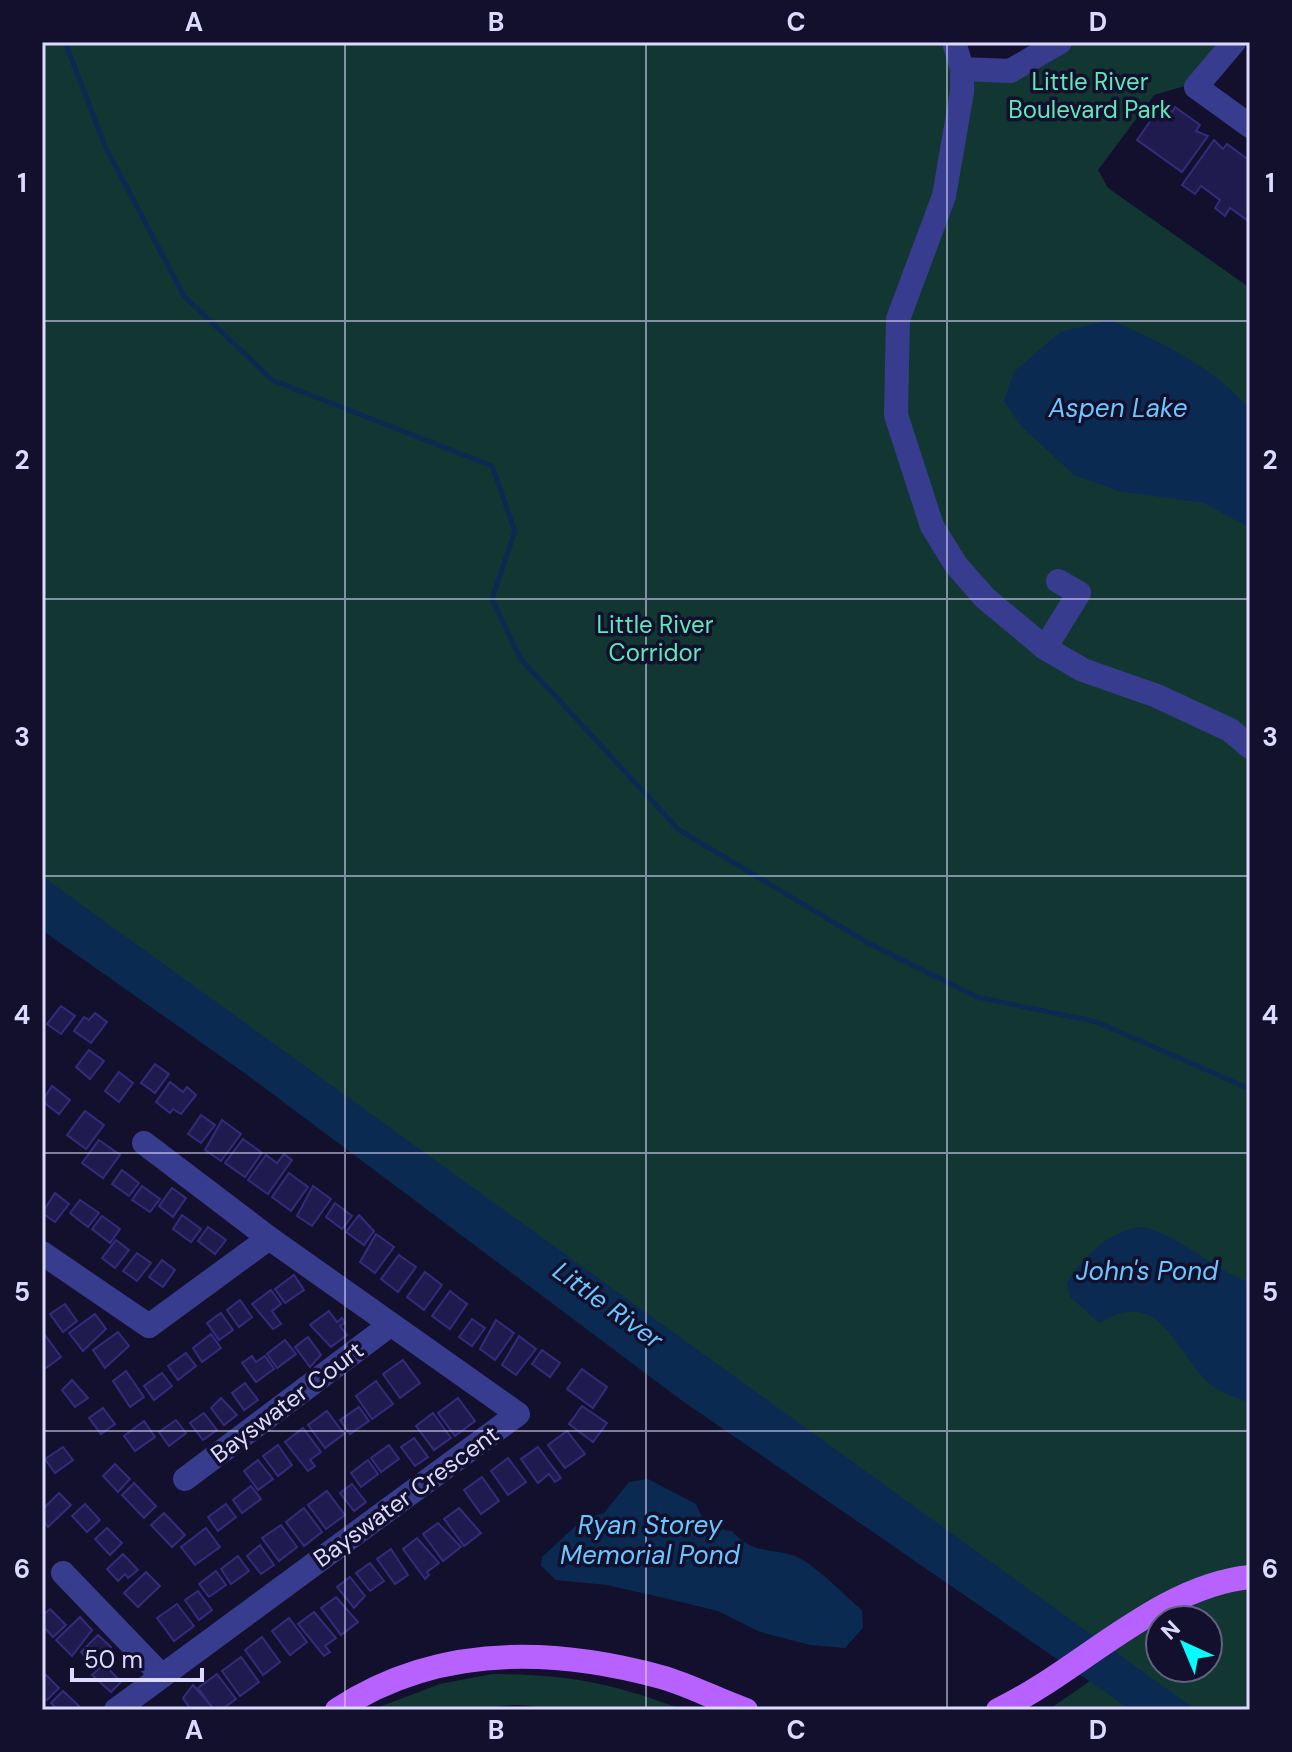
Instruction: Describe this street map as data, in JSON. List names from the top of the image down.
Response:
{
  "streets": {
    "street": ["Bayswater Court", "Bayswater Crescent"]
  },
  "crossings": [
    ["Bayswater Court", "Bayswater Crescent"]
  ],
  "water": [
    "Aspen Lake",
    "John's Pond",
    "Little River",
    "Ryan Storey Memorial Pond"
  ],
  "parks": ["Little River Boulevard Park", "Little River Corridor"],
  "scale_bar": "50 m",
  "north": "top left",
  "grid": {
    "columns": [
      "A",
      "B",
      "C",
      "D"
    ],
    "rows": [
      "1",
      "2",
      "3",
      "4",
      "5",
      "6"
    ]
  }
}
